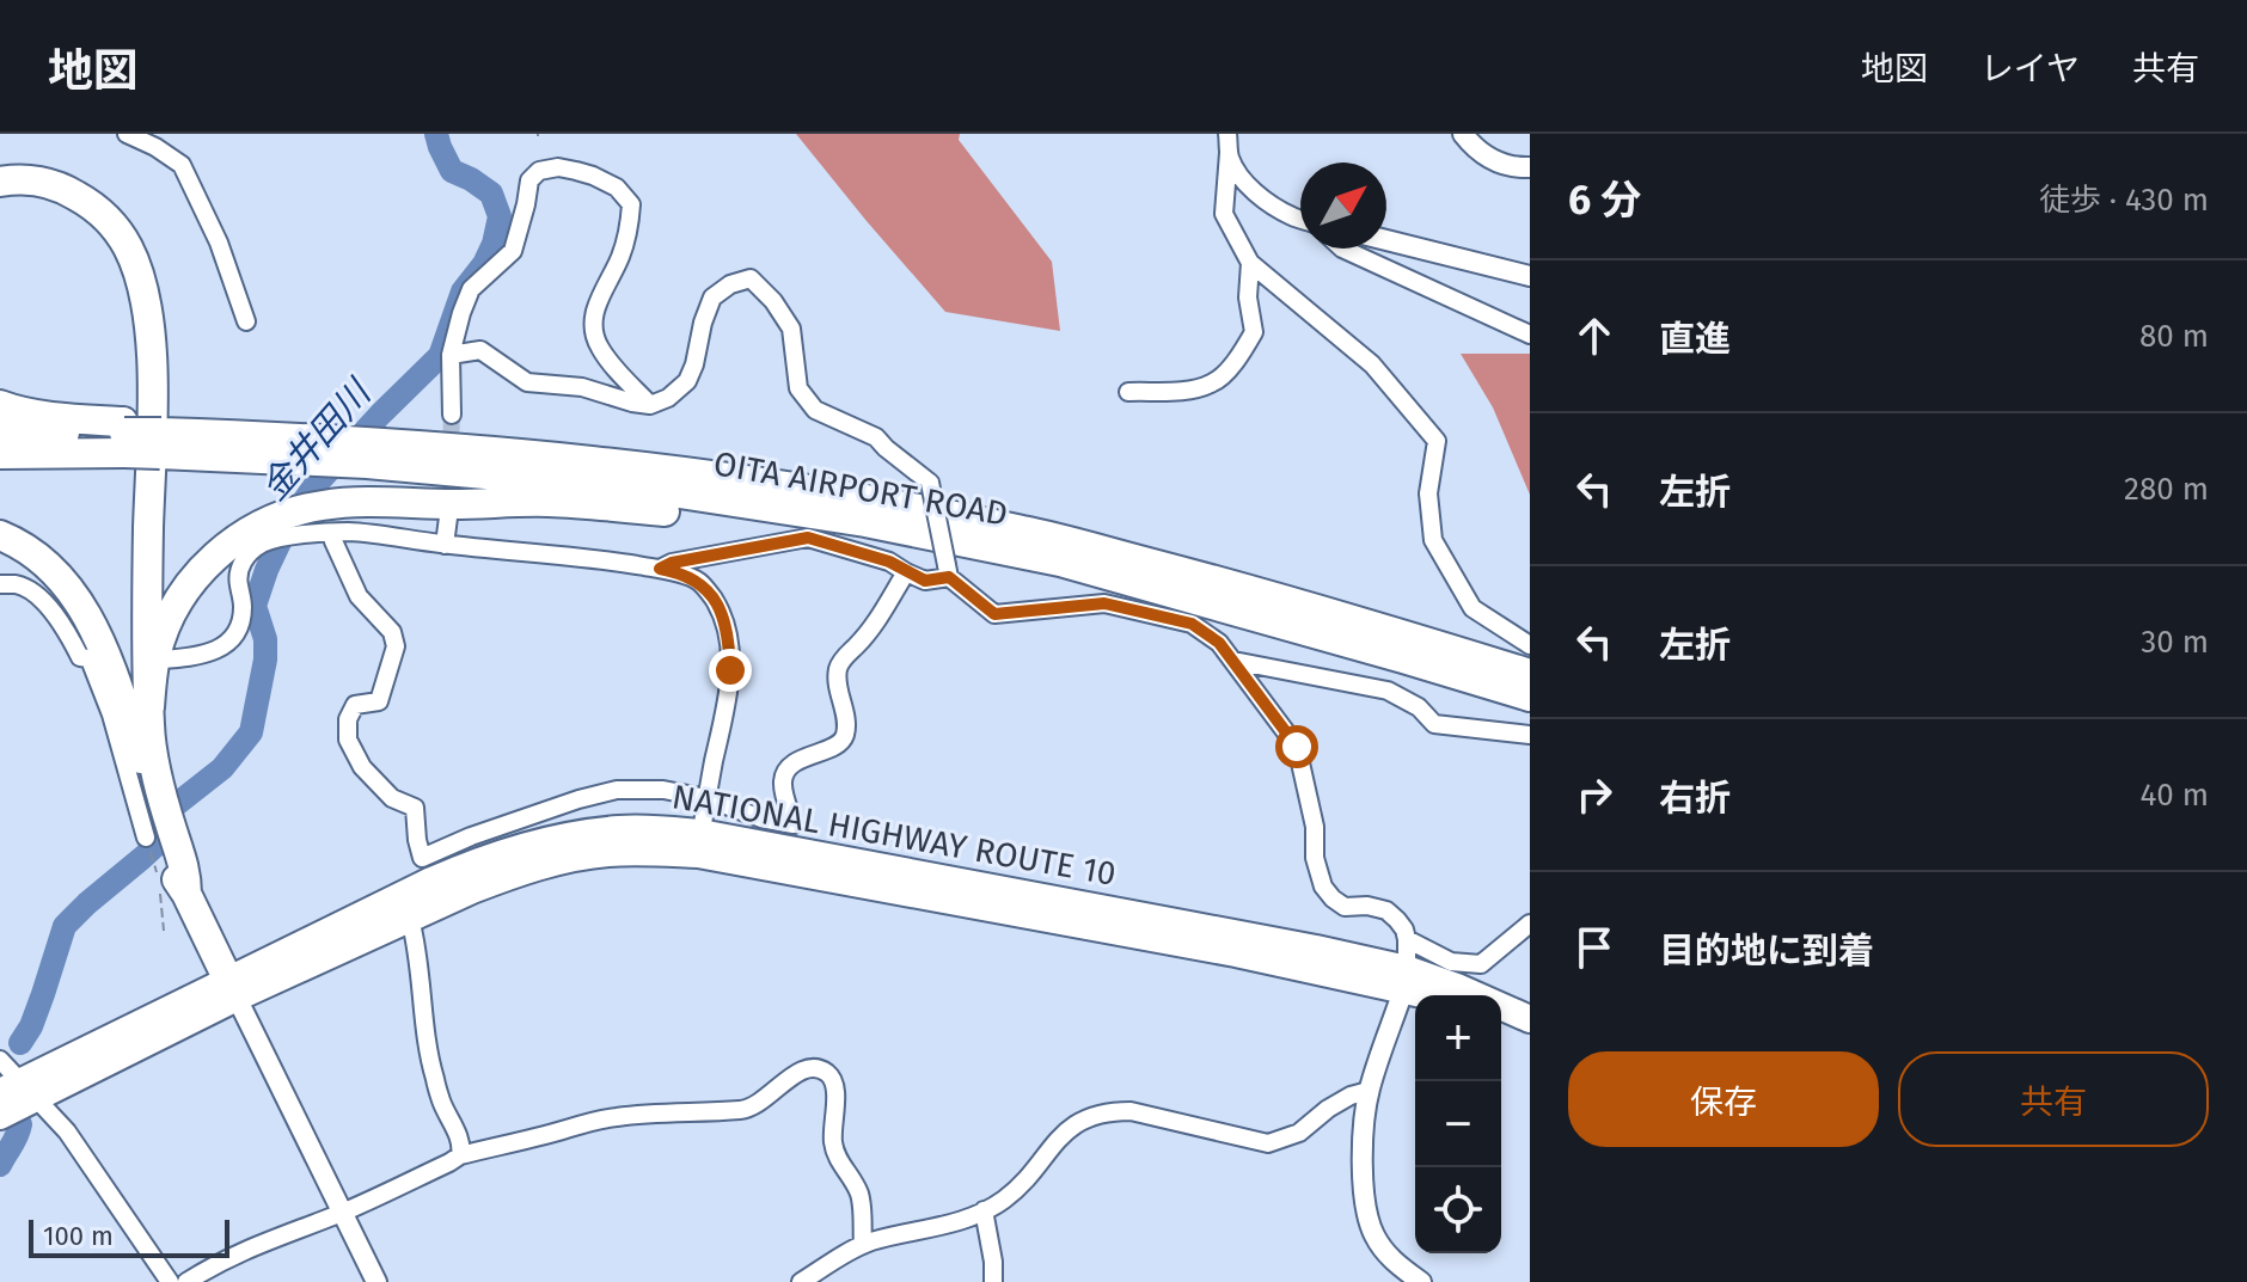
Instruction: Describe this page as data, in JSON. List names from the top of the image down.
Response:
{
  "streets": {
    "highway": ["OITA AIRPORT ROAD", "NATIONAL HIGHWAY ROUTE 10"]
  },
  "water": ["金井田川"],
  "scale_bar": "100 m",
  "north": "top right",
  "page": {
    "header": "地図",
    "nav": ["地図", "レイヤ", "共有"],
    "heading": ["6 分", "徒歩 · 430 m"],
    "list": [
      ["直進", "80 m"],
      ["左折", "280 m"],
      ["左折", "30 m"],
      ["右折", "40 m"],
      "目的地に到着"
    ],
    "map_buttons": ["+", "−"],
    "buttons": ["保存", "共有"],
    "scale": "100 m"
  }
}
